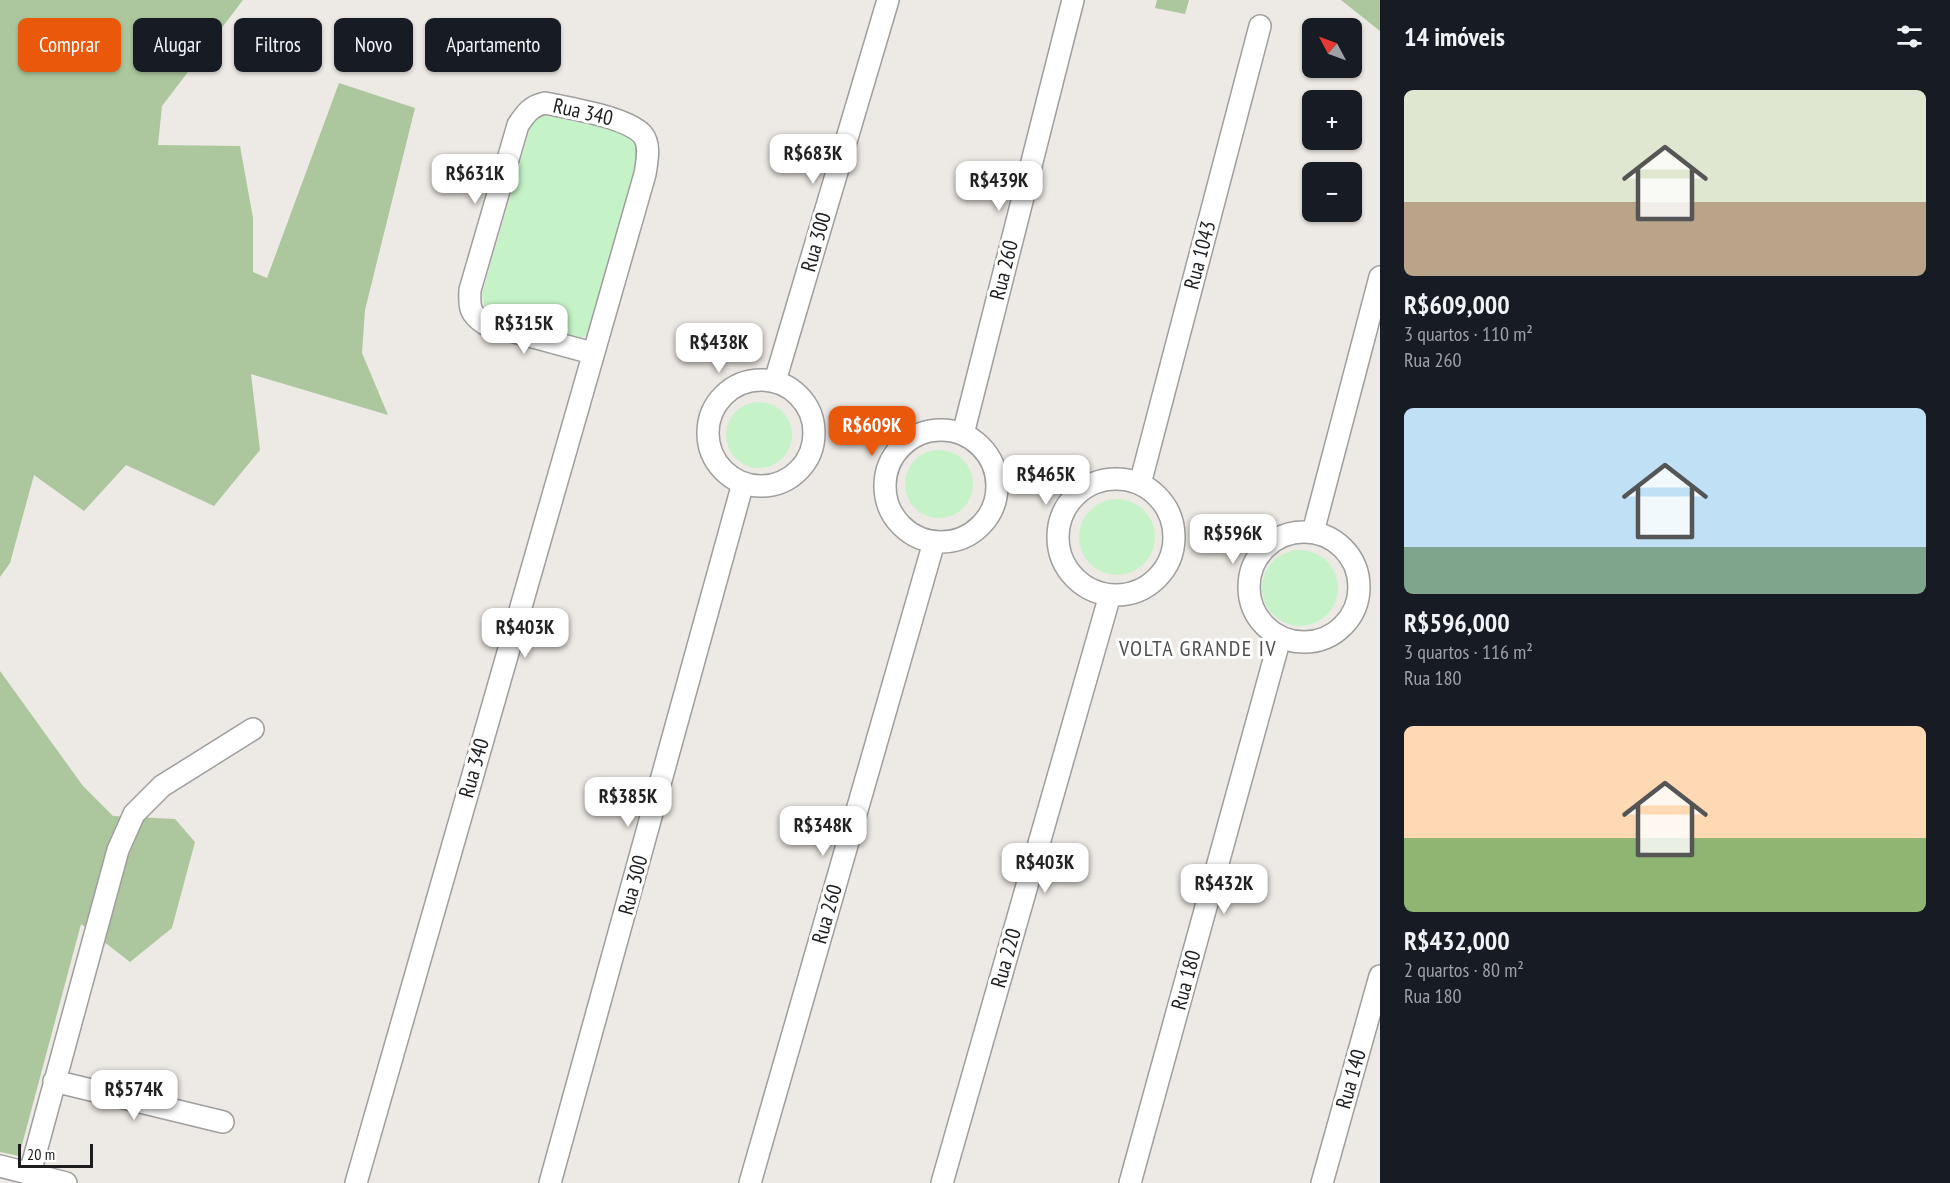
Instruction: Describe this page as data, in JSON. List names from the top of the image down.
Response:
{
  "streets": {
    "street": [
      "Rua 340",
      "Rua 300",
      "Rua 1043",
      "Rua 260",
      "Rua 220",
      "Rua 180",
      "Rua 140"
    ]
  },
  "crossings": [
    ["Rua 1043", "Rua 220"]
  ],
  "districts": ["VOLTA GRANDE IV"],
  "scale_bar": "20 m",
  "north": "top left",
  "page": {
    "heading": "14 imóveis",
    "map_buttons": ["+", "−"],
    "chip": [
      "Comprar",
      "Alugar",
      "Filtros",
      "Novo",
      "Apartamento"
    ],
    "list": [
      {
        "name": "R$609,000",
        "note": "3 quartos · 110 m² · Rua 260"
      },
      {
        "name": "R$596,000",
        "note": "3 quartos · 116 m² · Rua 180"
      },
      {
        "name": "R$432,000",
        "note": "2 quartos · 80 m² · Rua 180"
      }
    ],
    "price": [
      "R$683K",
      "R$631K",
      "R$439K",
      "R$315K",
      "R$438K",
      "R$609K",
      "R$465K",
      "R$596K",
      "R$403K",
      "R$385K",
      "R$348K",
      "R$403K",
      "R$432K",
      "R$574K"
    ],
    "scale": "20 m"
  }
}
